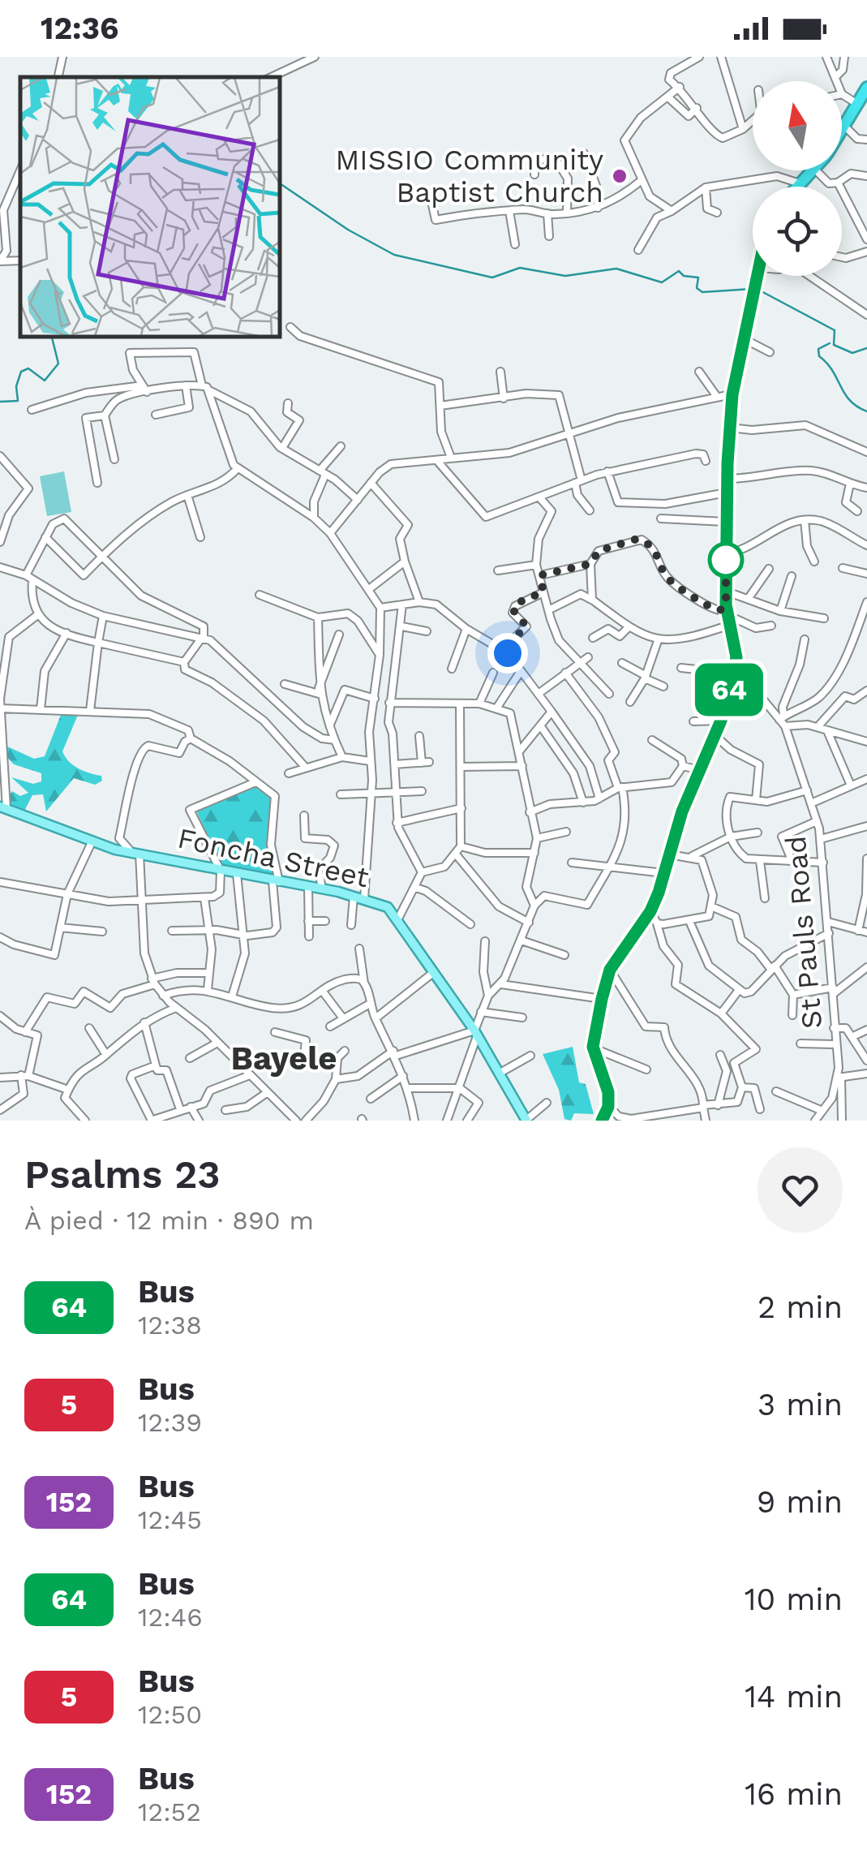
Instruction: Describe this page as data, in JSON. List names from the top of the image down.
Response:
{
  "streets": {
    "main road": ["Foncha Street"],
    "street": ["St Pauls Road"]
  },
  "districts": ["Bayele"],
  "places": ["MISSIO Community Baptist Church"],
  "lines": ["bus line 64"],
  "north": "top",
  "page": {
    "status": "12:36",
    "on_map": "64",
    "heading": ["Psalms 23", "À pied · 12 min · 890 m"],
    "list": [
      {
        "mark": "64",
        "name": "Bus",
        "note": "12:38",
        "value": "2 min"
      },
      {
        "mark": "5",
        "name": "Bus",
        "note": "12:39",
        "value": "3 min"
      },
      {
        "mark": "152",
        "name": "Bus",
        "note": "12:45",
        "value": "9 min"
      },
      {
        "mark": "64",
        "name": "Bus",
        "note": "12:46",
        "value": "10 min"
      },
      {
        "mark": "5",
        "name": "Bus",
        "note": "12:50",
        "value": "14 min"
      },
      {
        "mark": "152",
        "name": "Bus",
        "note": "12:52",
        "value": "16 min"
      }
    ]
  }
}
